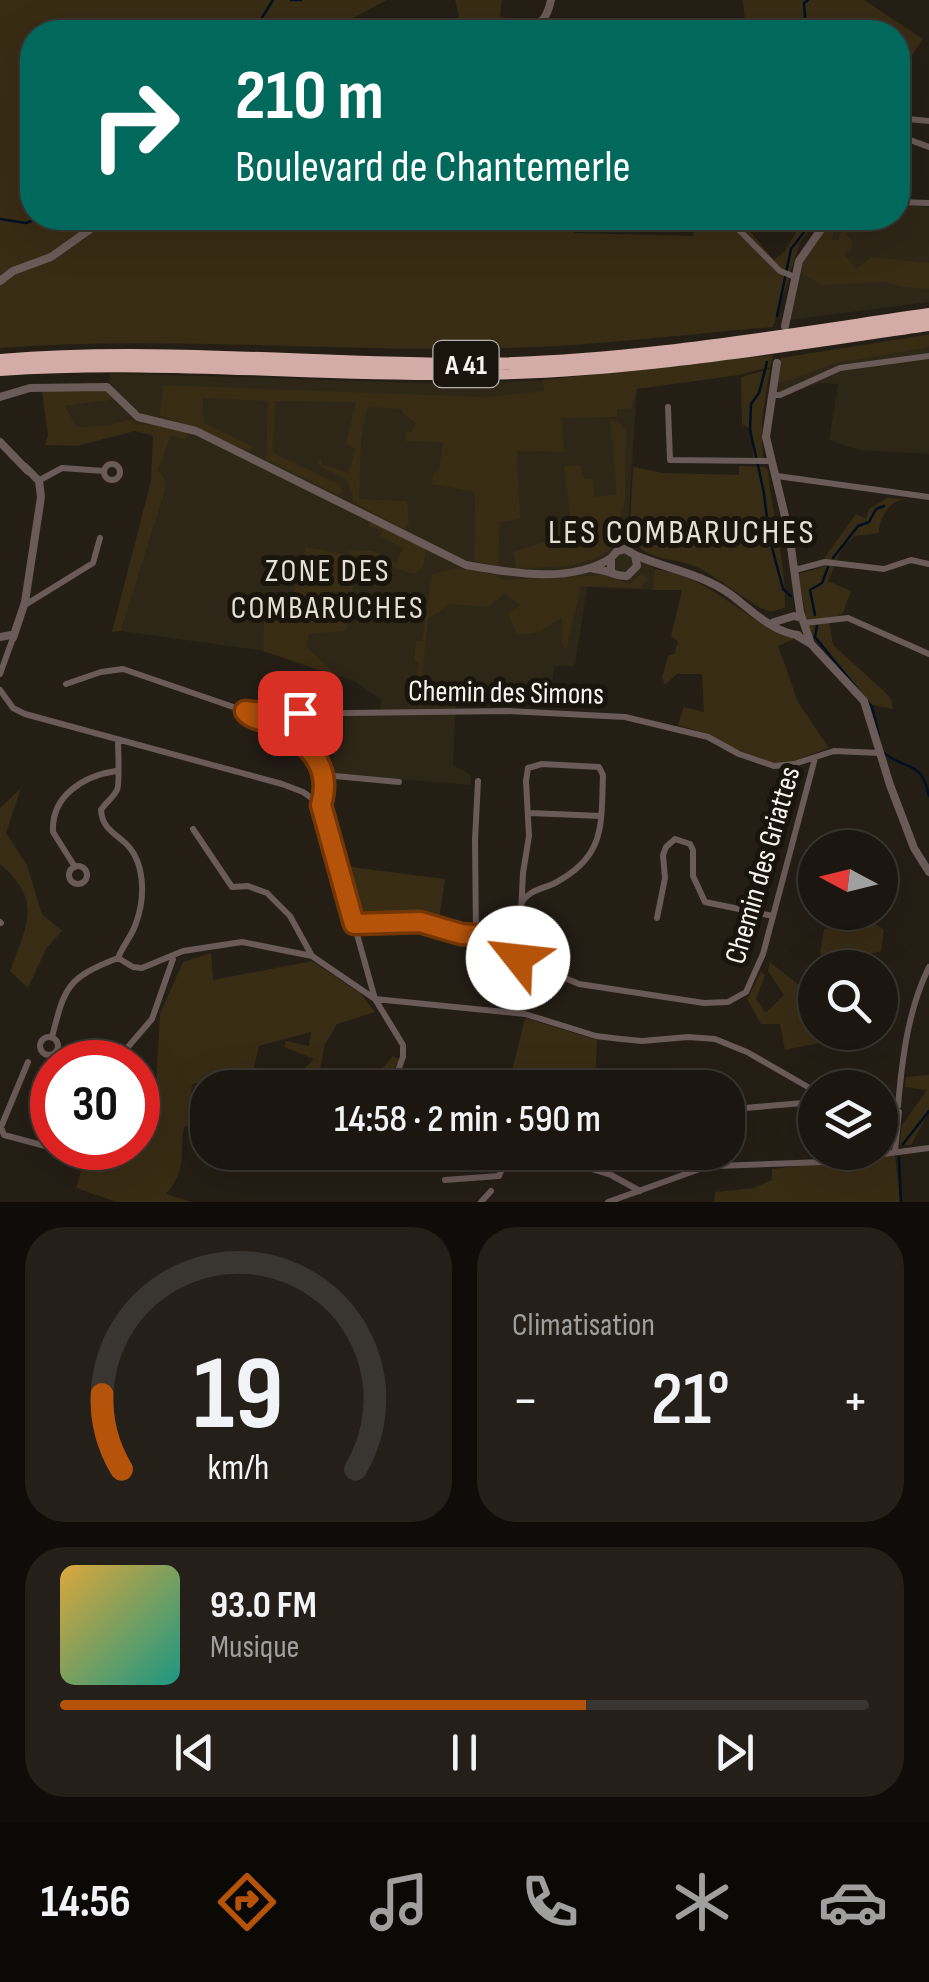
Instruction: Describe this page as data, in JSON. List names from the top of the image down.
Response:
{
  "streets": {
    "highway": ["A 41"],
    "street": ["Chemin des Simons", "Chemin des Griattes"]
  },
  "crossings": [
    ["Chemin des Simons", "Chemin des Griattes"]
  ],
  "districts": ["LES COMBARUCHES", "ZONE DES COMBARUCHES"],
  "north": "left",
  "page": {
    "turn": ["210 m", "Boulevard de Chantemerle"],
    "limit": "30",
    "trip": "14:58 · 2 min · 590 m",
    "tile": "Climatisation",
    "heat": ["−", "21°", "+"],
    "song": ["93.0 FM", "Musique"],
    "tabs": "14:56",
    "gauge": ["19", "km/h"]
  }
}
